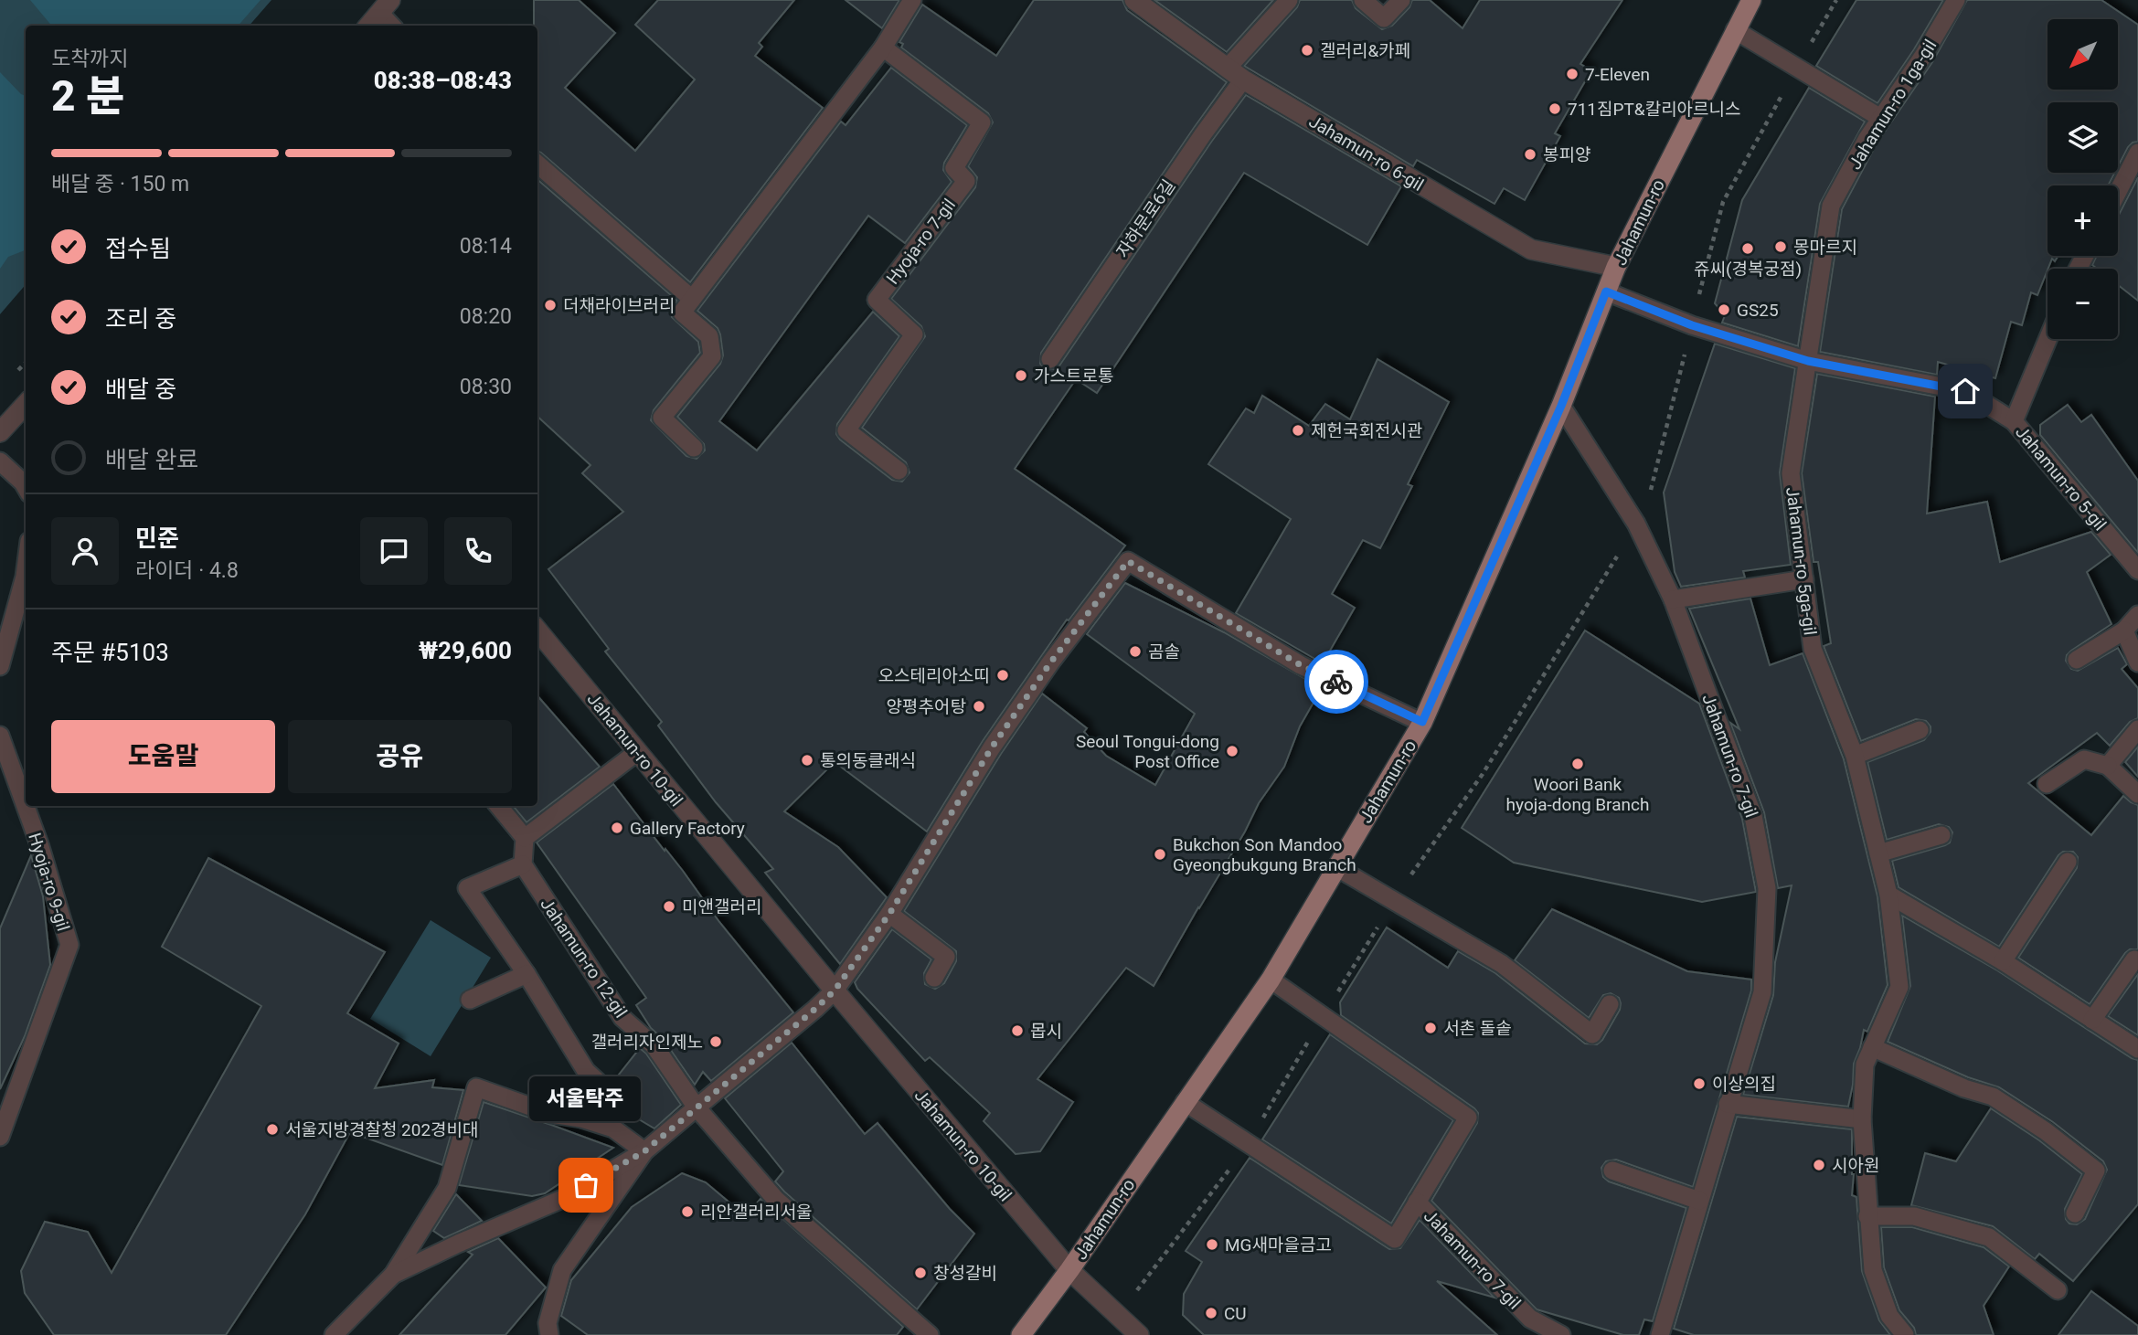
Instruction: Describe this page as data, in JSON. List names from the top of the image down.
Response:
{
  "streets": {
    "main road": ["Jahamun-ro"],
    "street": ["Jahamun-ro 6-gil", "Jahamun-ro 10-gil"],
    "lane": [
      "Jahamun-ro 1ga-gil",
      "자하문로6길",
      "Hyoja-ro 7-gil",
      "Jahamun-ro 5-gil",
      "Jahamun-ro 5ga-gil",
      "Jahamun-ro 7-gil",
      "Hyoja-ro 9-gil",
      "Jahamun-ro 12-gil"
    ]
  },
  "crossings": [
    ["Jahamun-ro 1ga-gil", "Jahamun-ro 5-gil"],
    ["Jahamun-ro 1ga-gil", "Jahamun-ro 5ga-gil"],
    ["Jahamun-ro 6-gil", "자하문로6길"],
    ["Jahamun-ro 6-gil", "Jahamun-ro"],
    ["Jahamun-ro", "Jahamun-ro 5-gil"],
    ["Jahamun-ro", "Jahamun-ro 10-gil"],
    ["Jahamun-ro", "Jahamun-ro 7-gil"],
    ["Jahamun-ro 5-gil", "Jahamun-ro 5ga-gil"]
  ],
  "places": [
    "겔러리&카페",
    "7-Eleven",
    "711짐PT&칼리아르니스",
    "봉피양",
    "몽마르지",
    "쥬씨(경복궁점)",
    "더채라이브러리",
    "GS25",
    "가스트로통",
    "제헌국회전시관",
    "곰솔",
    "오스테리아소띠",
    "양평추어탕",
    "Seoul Tongui-dong Post Office",
    "통의동클래식",
    "Woori Bank hyoja-dong Branch",
    "Gallery Factory",
    "Bukchon Son Mandoo Gyeongbukgung Branch",
    "미앤갤러리",
    "서촌 돌솥",
    "몹시",
    "갤러리자인제노",
    "이상의집",
    "서울지방경찰청 202경비대",
    "시아원",
    "서울탁주",
    "리안갤러리서울",
    "MG새마을금고",
    "창성갈비",
    "CU"
  ],
  "north": "bottom left",
  "page": {
    "map_buttons": ["+", "−"],
    "heading": ["2 분", "도착까지", "08:38–08:43"],
    "panel": [
      "민준",
      "라이더 · 4.8",
      "주문 #5103",
      "₩29,600"
    ],
    "bar": "배달 중 · 150 m",
    "list": [
      ["접수됨", "08:14"],
      ["조리 중", "08:20"],
      ["배달 중", "08:30"],
      "배달 완료"
    ],
    "buttons": ["도움말", "공유"],
    "bubble": "서울탁주"
  }
}
